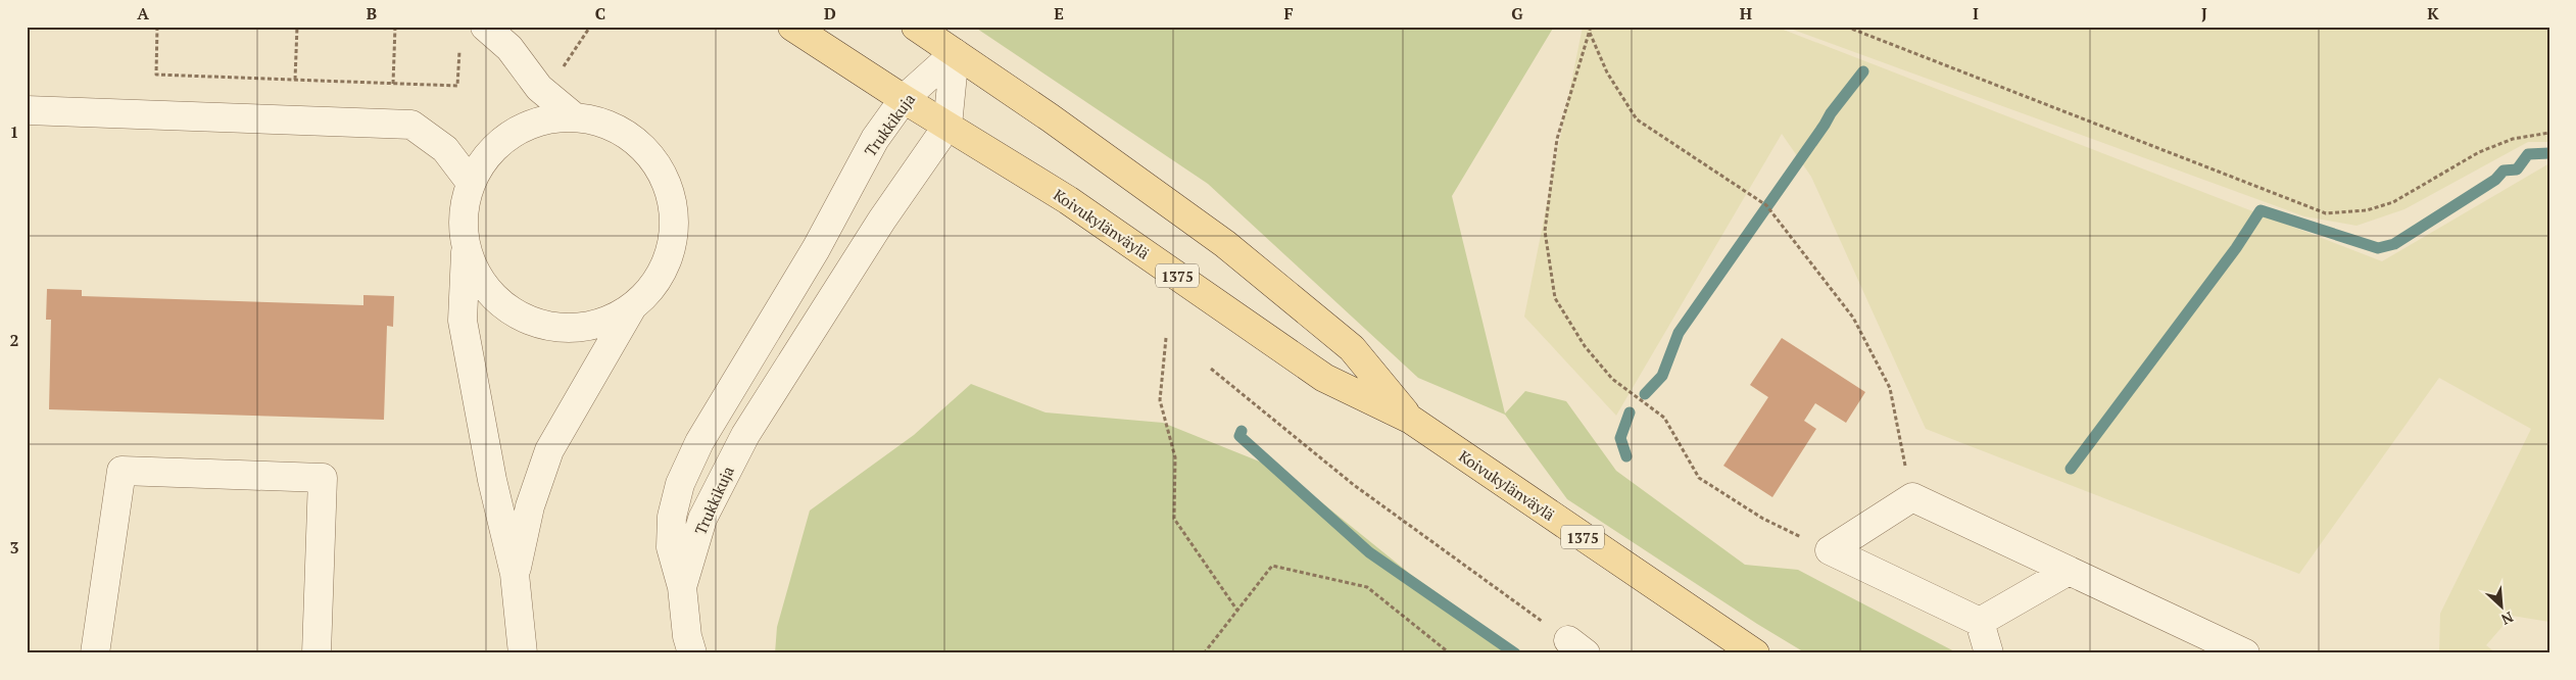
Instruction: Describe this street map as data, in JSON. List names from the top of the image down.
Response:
{
  "streets": {
    "main road": ["Koivukylänväylä", "1375"],
    "street": ["Trukkikuja"]
  },
  "crossings": [
    ["Trukkikuja", "Koivukylänväylä"]
  ],
  "north": "bottom right",
  "grid": {
    "columns": [
      "A",
      "B",
      "C",
      "D",
      "E",
      "F",
      "G",
      "H",
      "I",
      "J",
      "K"
    ],
    "rows": ["1", "2", "3"]
  }
}
